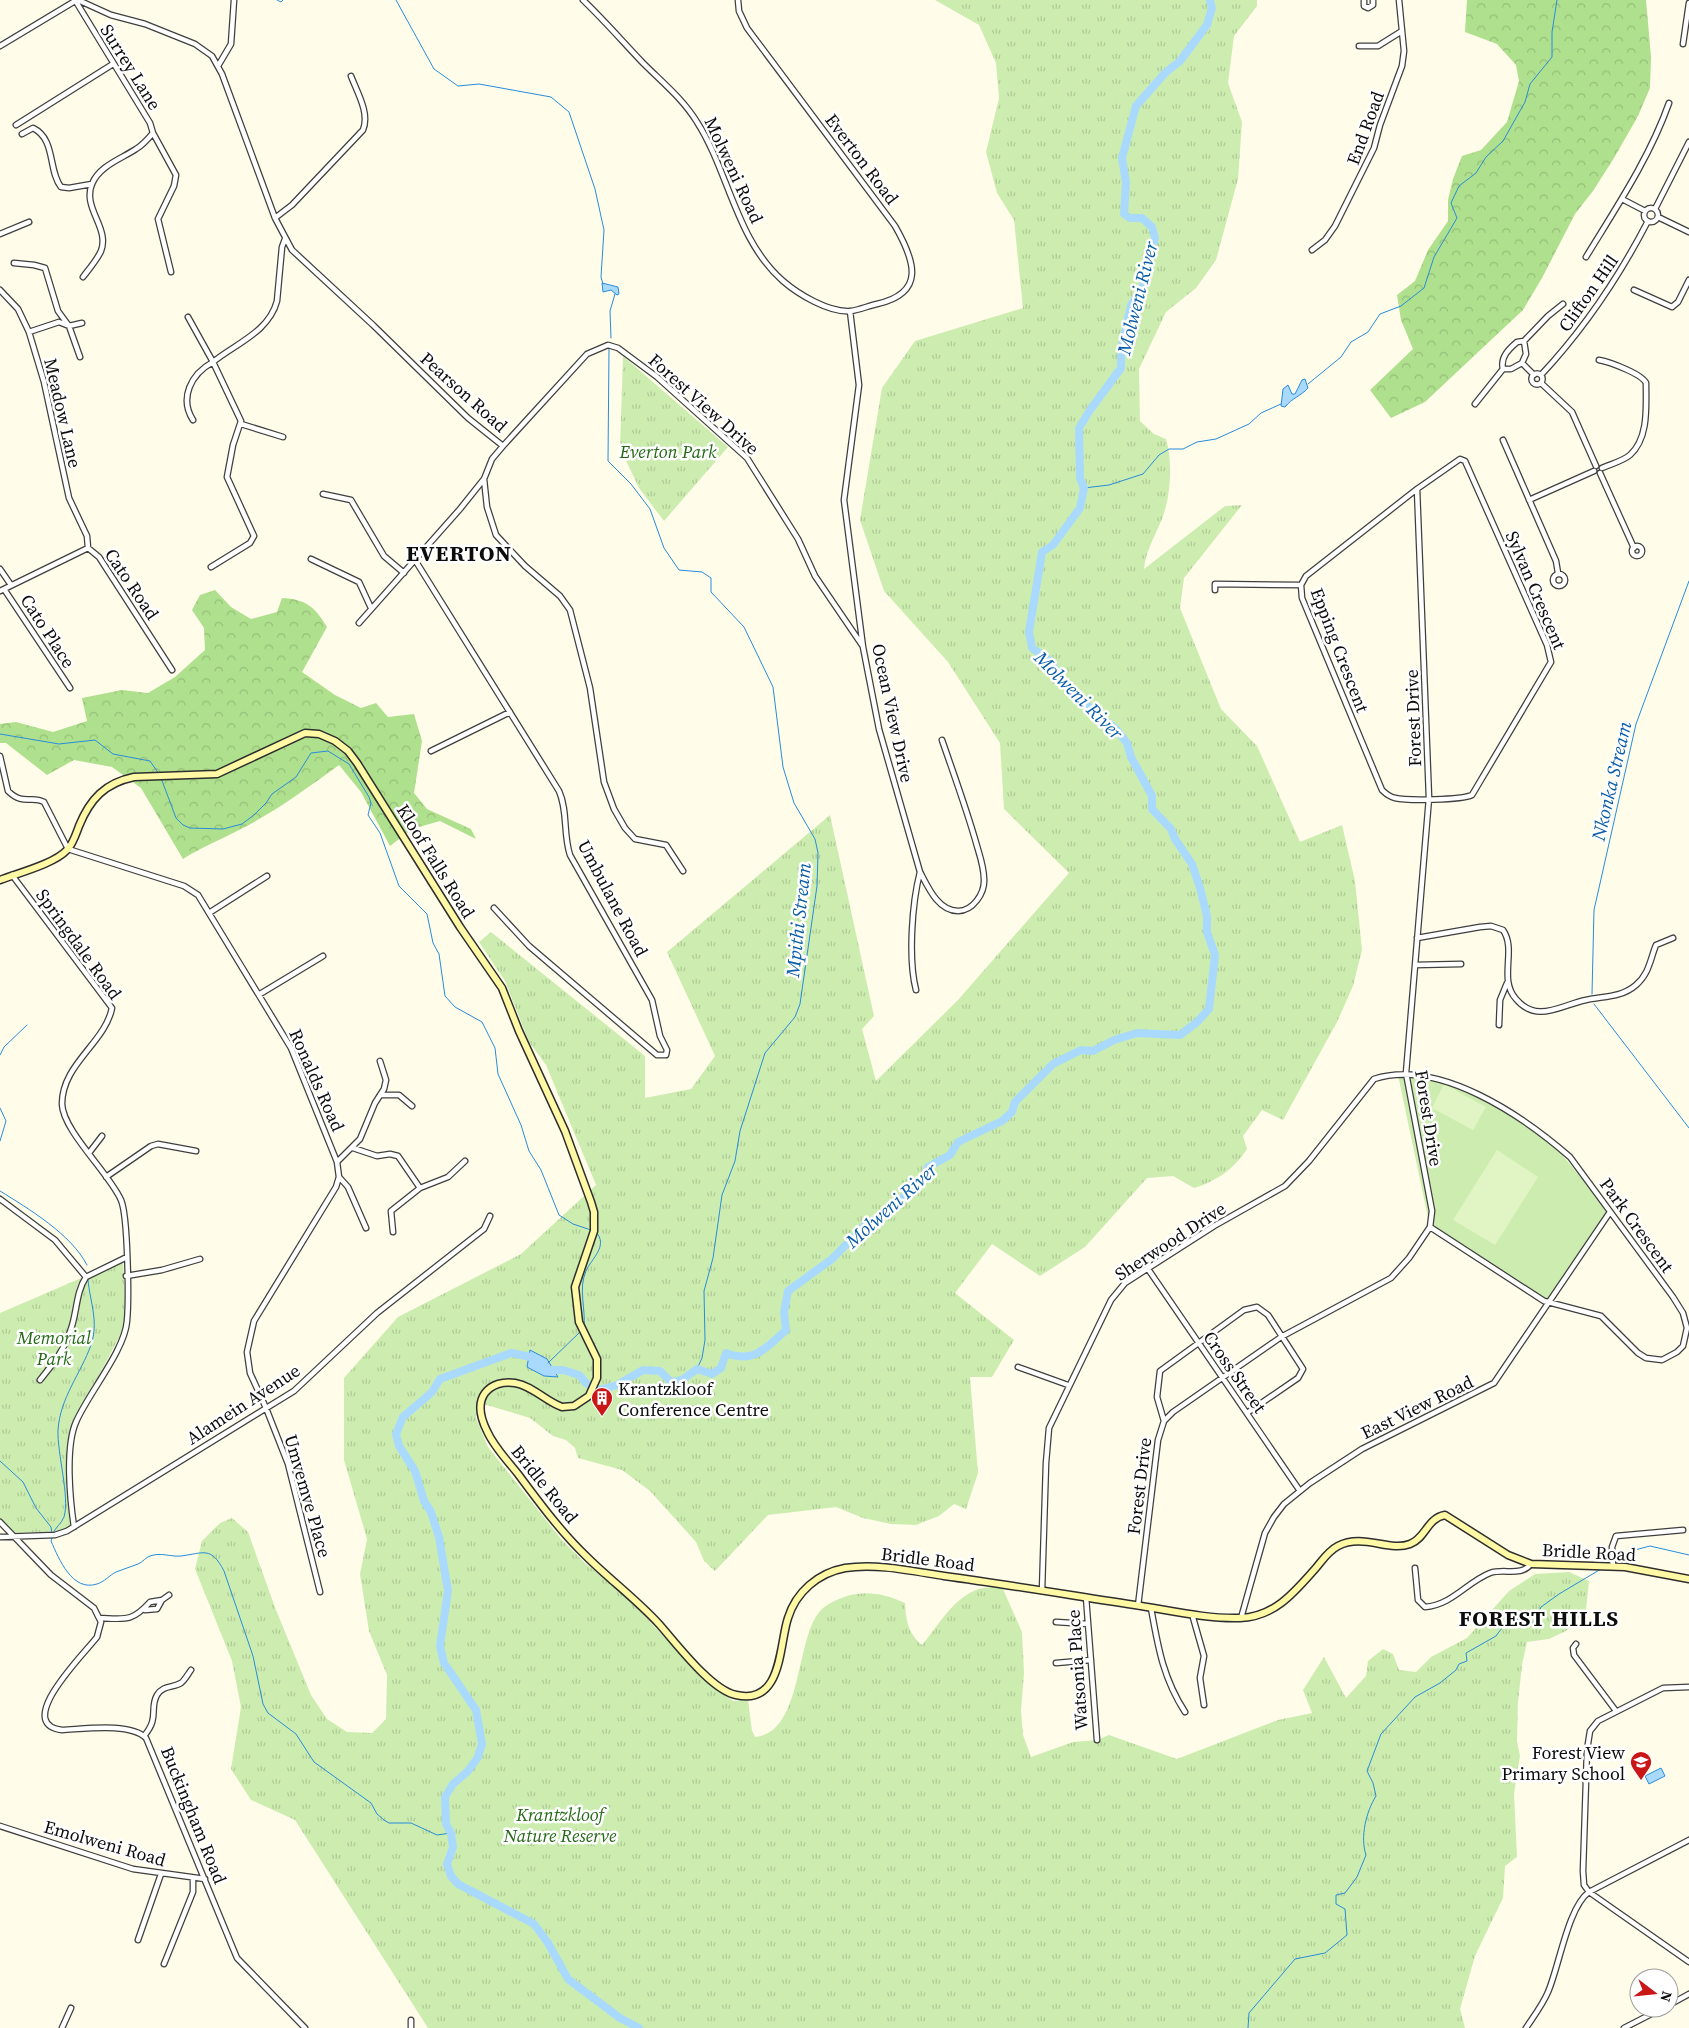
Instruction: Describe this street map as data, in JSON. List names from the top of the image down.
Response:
{
  "streets": {
    "main road": ["Kloof Falls Road", "Bridle Road"],
    "street": [
      "Surrey Lane",
      "End Road",
      "Everton Road",
      "Molweni Road",
      "Clifton Hill",
      "Pearson Road",
      "Forest View Drive",
      "Meadow Lane",
      "Cato Road",
      "Sylvan Crescent",
      "Cato Place",
      "Epping Crescent",
      "Ocean View Drive",
      "Forest Drive",
      "Umbulane Road",
      "Springdale Road",
      "Ronalds Road",
      "Park Crescent",
      "Sherwood Drive",
      "Cross Street",
      "Alamein Avenue",
      "East View Road",
      "Umvemve Place",
      "Watsonia Place",
      "Buckingham Road",
      "Emolweni Road"
    ]
  },
  "crossings": [
    ["Everton Road", "Molweni Road"],
    ["Everton Road", "Ocean View Drive"],
    ["Molweni Road", "Ocean View Drive"],
    ["Pearson Road", "Forest View Drive"],
    ["Pearson Road", "Umbulane Road"],
    ["Forest View Drive", "Ocean View Drive"],
    ["Meadow Lane", "Cato Road"],
    ["Cato Road", "Cato Place"],
    ["Sylvan Crescent", "Epping Crescent"],
    ["Sylvan Crescent", "Forest Drive"],
    ["Epping Crescent", "Forest Drive"],
    ["Forest Drive", "Park Crescent"],
    ["Forest Drive", "Sherwood Drive"],
    ["Forest Drive", "Cross Street"],
    ["Forest Drive", "Bridle Road"],
    ["Kloof Falls Road", "Ronalds Road"],
    ["Kloof Falls Road", "Bridle Road"],
    ["Springdale Road", "Alamein Avenue"],
    ["Park Crescent", "Sherwood Drive"],
    ["Park Crescent", "East View Road"],
    ["Sherwood Drive", "Cross Street"],
    ["Sherwood Drive", "Bridle Road"],
    ["Cross Street", "East View Road"],
    ["Alamein Avenue", "Umvemve Place"],
    ["East View Road", "Bridle Road"],
    ["Bridle Road", "Watsonia Place"],
    ["Buckingham Road", "Emolweni Road"]
  ],
  "districts": ["EVERTON", "FOREST HILLS"],
  "water": ["Molweni River", "Nkonka Stream", "Mpithi Stream"],
  "parks": ["Everton Park", "Memorial Park", "Krantzkloof Nature Reserve"],
  "places": {
    "building": ["Krantzkloof Conference Centre"],
    "school or university": ["Forest View Primary School"]
  },
  "north": "right"
}
